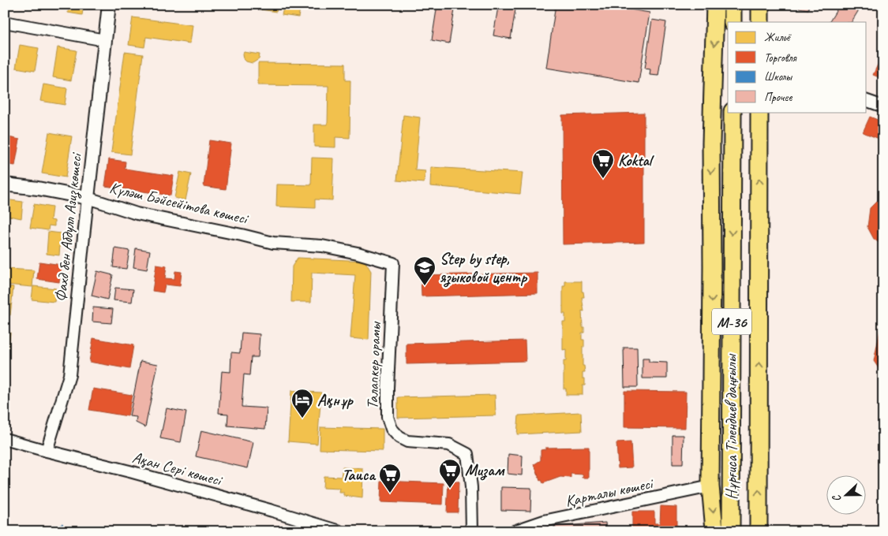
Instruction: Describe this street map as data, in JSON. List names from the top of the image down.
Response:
{
  "streets": {
    "main road": ["M-36", "Нұрғиса Тілендиев даңғылы"],
    "street": [
      "Күләш Бәйсейітова көшесі",
      "Фахд бен Абдулл Азиз көшесі",
      "Талапкер орамы",
      "Ақан Сері көшесі",
      "Қарталы көшесі"
    ]
  },
  "crossings": [
    ["Күләш Бәйсейітова көшесі", "Фахд бен Абдулл Азиз көшесі"],
    ["Күләш Бәйсейітова көшесі", "Талапкер орамы"],
    ["Фахд бен Абдулл Азиз көшесі", "Ақан Сері көшесі"]
  ],
  "places": {
    "supermarket": ["Koktal", "Мизам", "Таиса"],
    "school or university": ["Step by step, языковой центр"],
    "hotel": ["Ақнұр"]
  },
  "legend": [
    "Жильё",
    "Торговля",
    "Школы",
    "Прочее"
  ],
  "north": "left"
}
